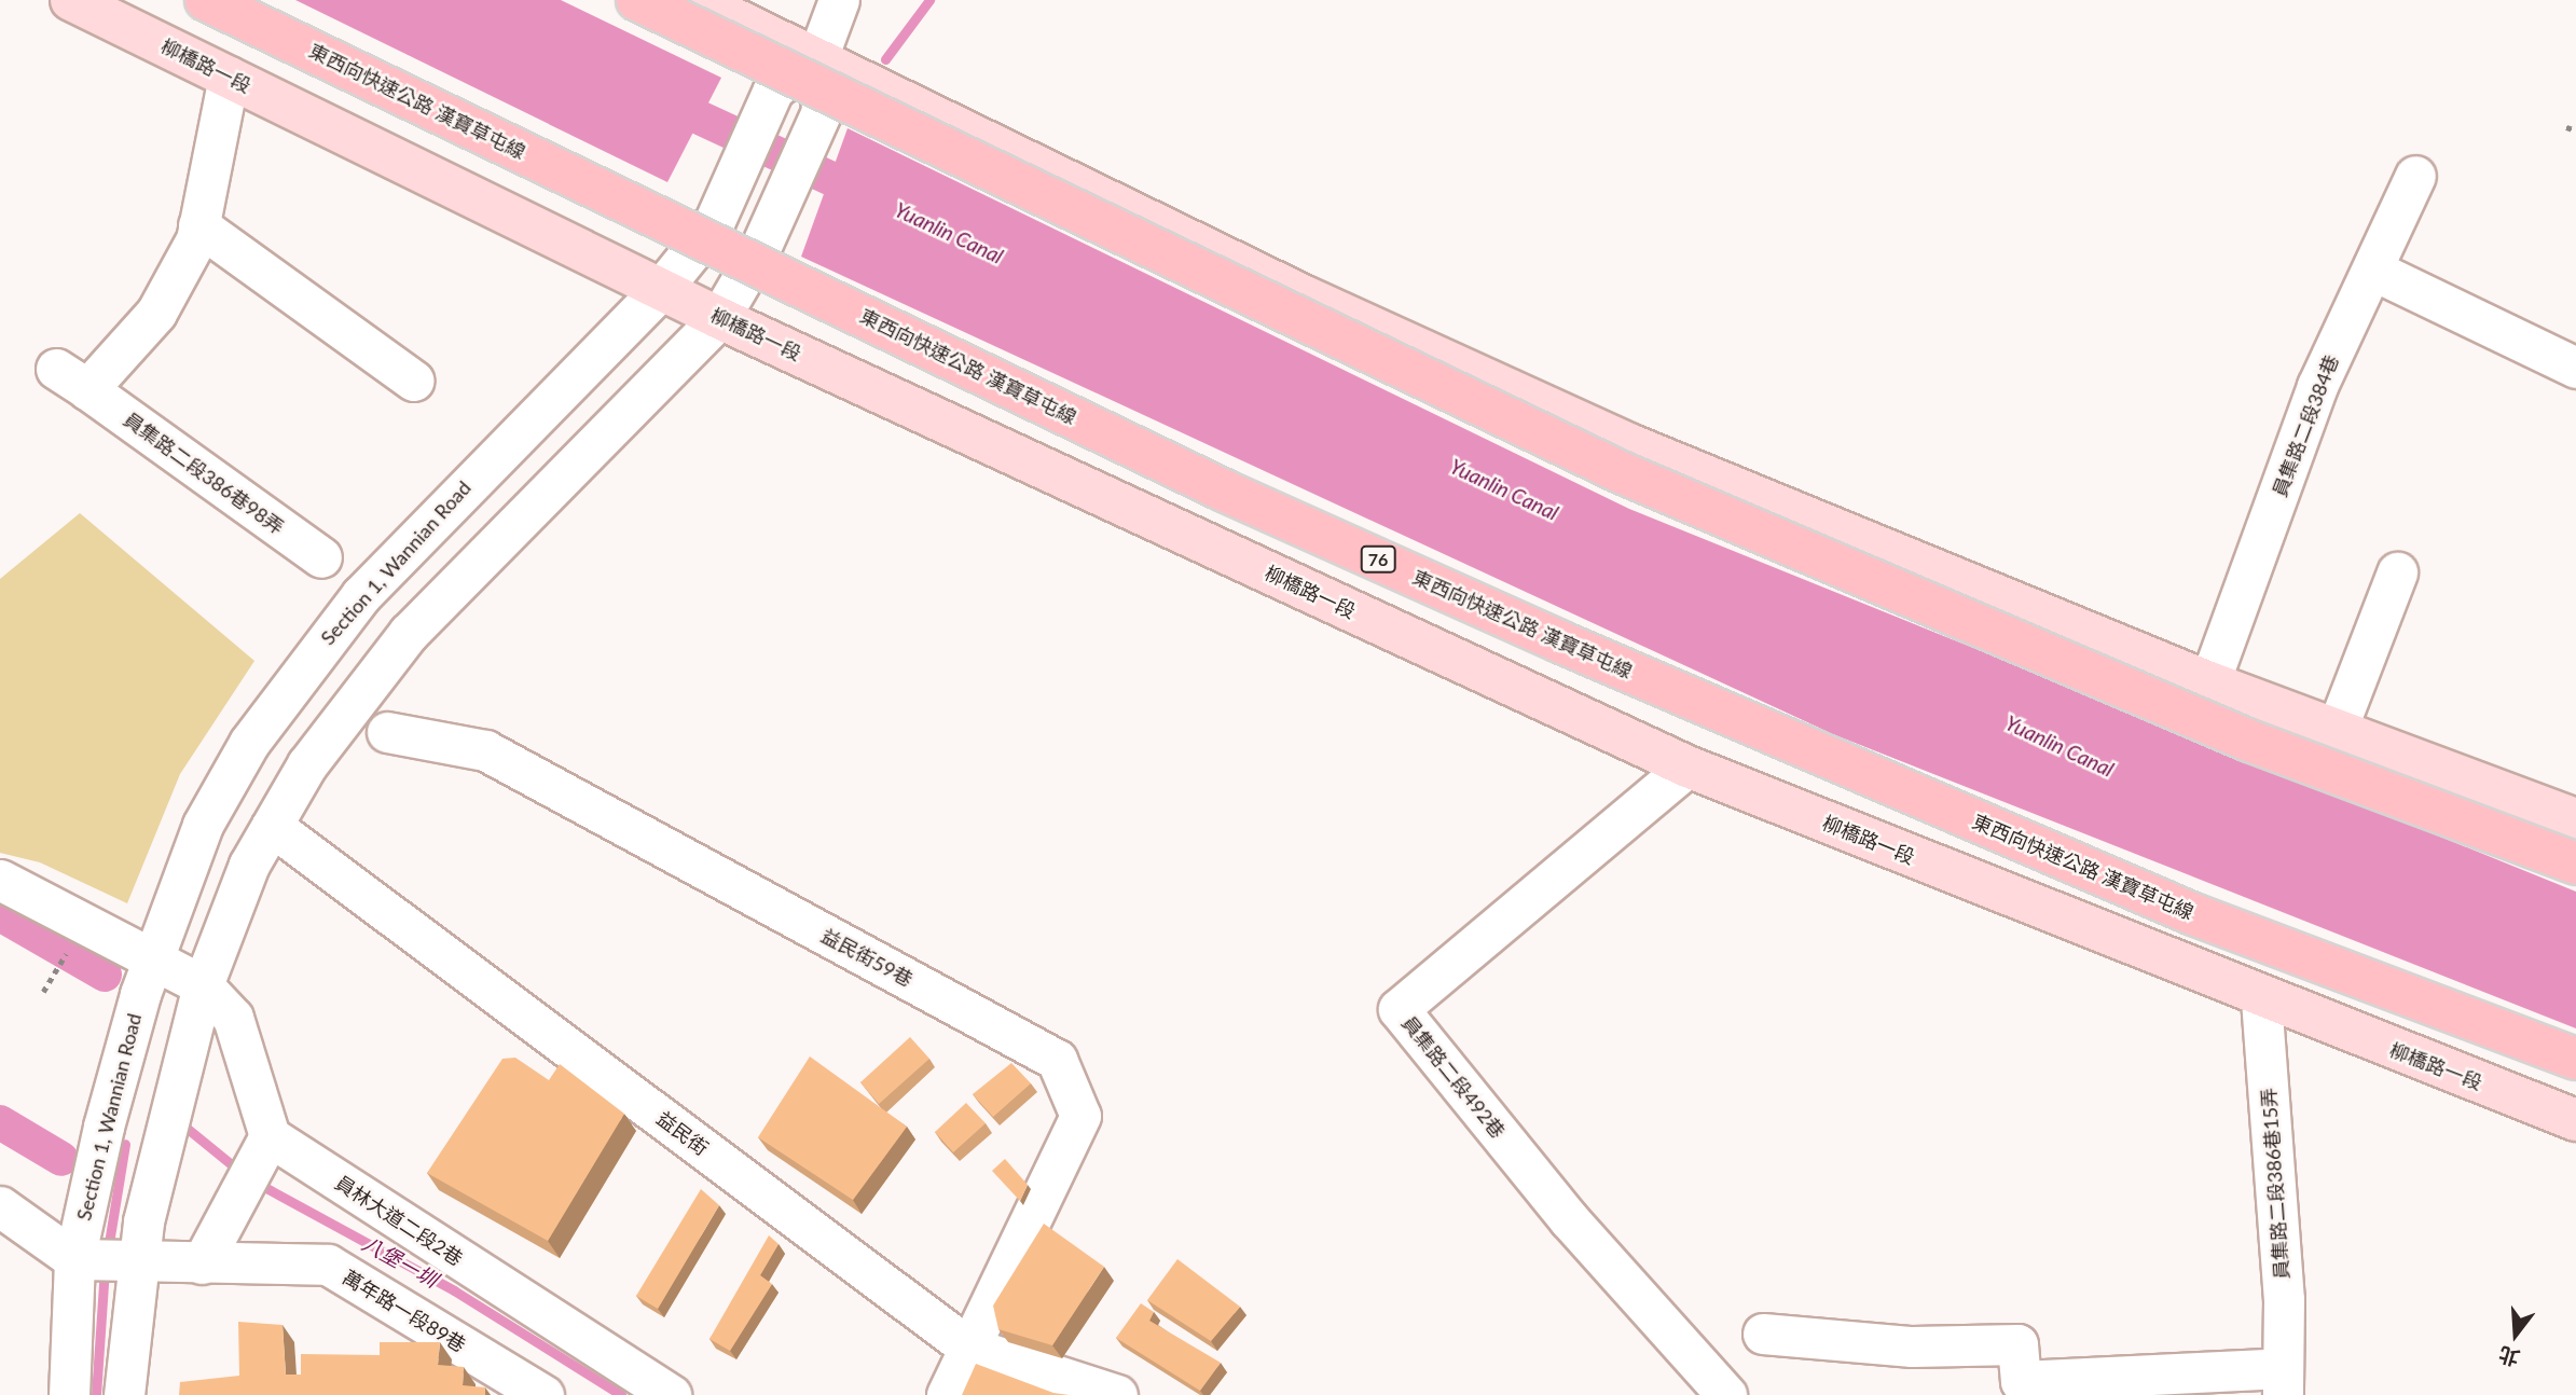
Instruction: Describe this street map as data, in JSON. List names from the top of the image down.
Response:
{
  "streets": {
    "highway": ["東西向快速公路 漢寶草屯線", "76"],
    "main road": ["柳橋路一段"],
    "street": [
      "員集路二段384巷",
      "員集路二段386巷98弄",
      "Section 1, Wannian Road",
      "益民街59巷",
      "員集路二段492巷",
      "益民街",
      "員集路二段386巷15弄",
      "員林大道二段2巷",
      "萬年路一段89巷"
    ]
  },
  "crossings": [
    ["柳橋路一段", "員集路二段386巷98弄"],
    ["柳橋路一段", "Section 1, Wannian Road"],
    ["柳橋路一段", "員集路二段492巷"],
    ["柳橋路一段", "員集路二段386巷15弄"],
    ["Section 1, Wannian Road", "萬年路一段89巷"],
    ["益民街59巷", "益民街"]
  ],
  "water": ["Yuanlin Canal", "八堡一圳"],
  "north": "bottom"
}
